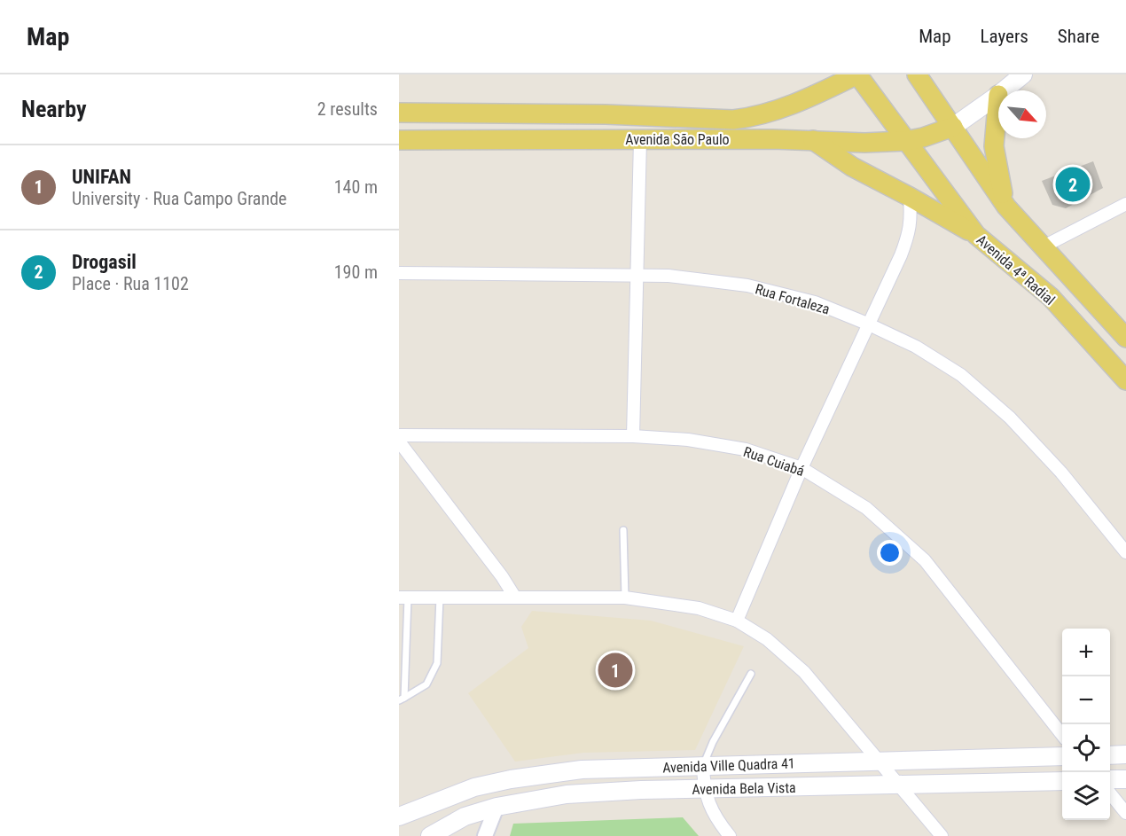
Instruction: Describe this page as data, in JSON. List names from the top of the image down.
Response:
{
  "streets": {
    "main road": [
      "Avenida São Paulo",
      "Avenida 4ª Radial",
      "Avenida Ville Quadra 41",
      "Avenida Bela Vista"
    ],
    "street": ["Rua Fortaleza", "Rua Cuiabá"]
  },
  "crossings": [
    ["Avenida São Paulo", "Avenida 4ª Radial"]
  ],
  "north": "bottom right",
  "page": {
    "header": "Map",
    "nav": ["Map", "Layers", "Share"],
    "heading": ["Nearby", "2 results"],
    "list": [
      {
        "mark": "1",
        "name": "UNIFAN",
        "note": "University · Rua Campo Grande",
        "value": "140 m"
      },
      {
        "mark": "2",
        "name": "Drogasil",
        "note": "Place · Rua 1102",
        "value": "190 m"
      }
    ],
    "pins": ["2", "1"],
    "map_buttons": ["+", "−"]
  }
}
